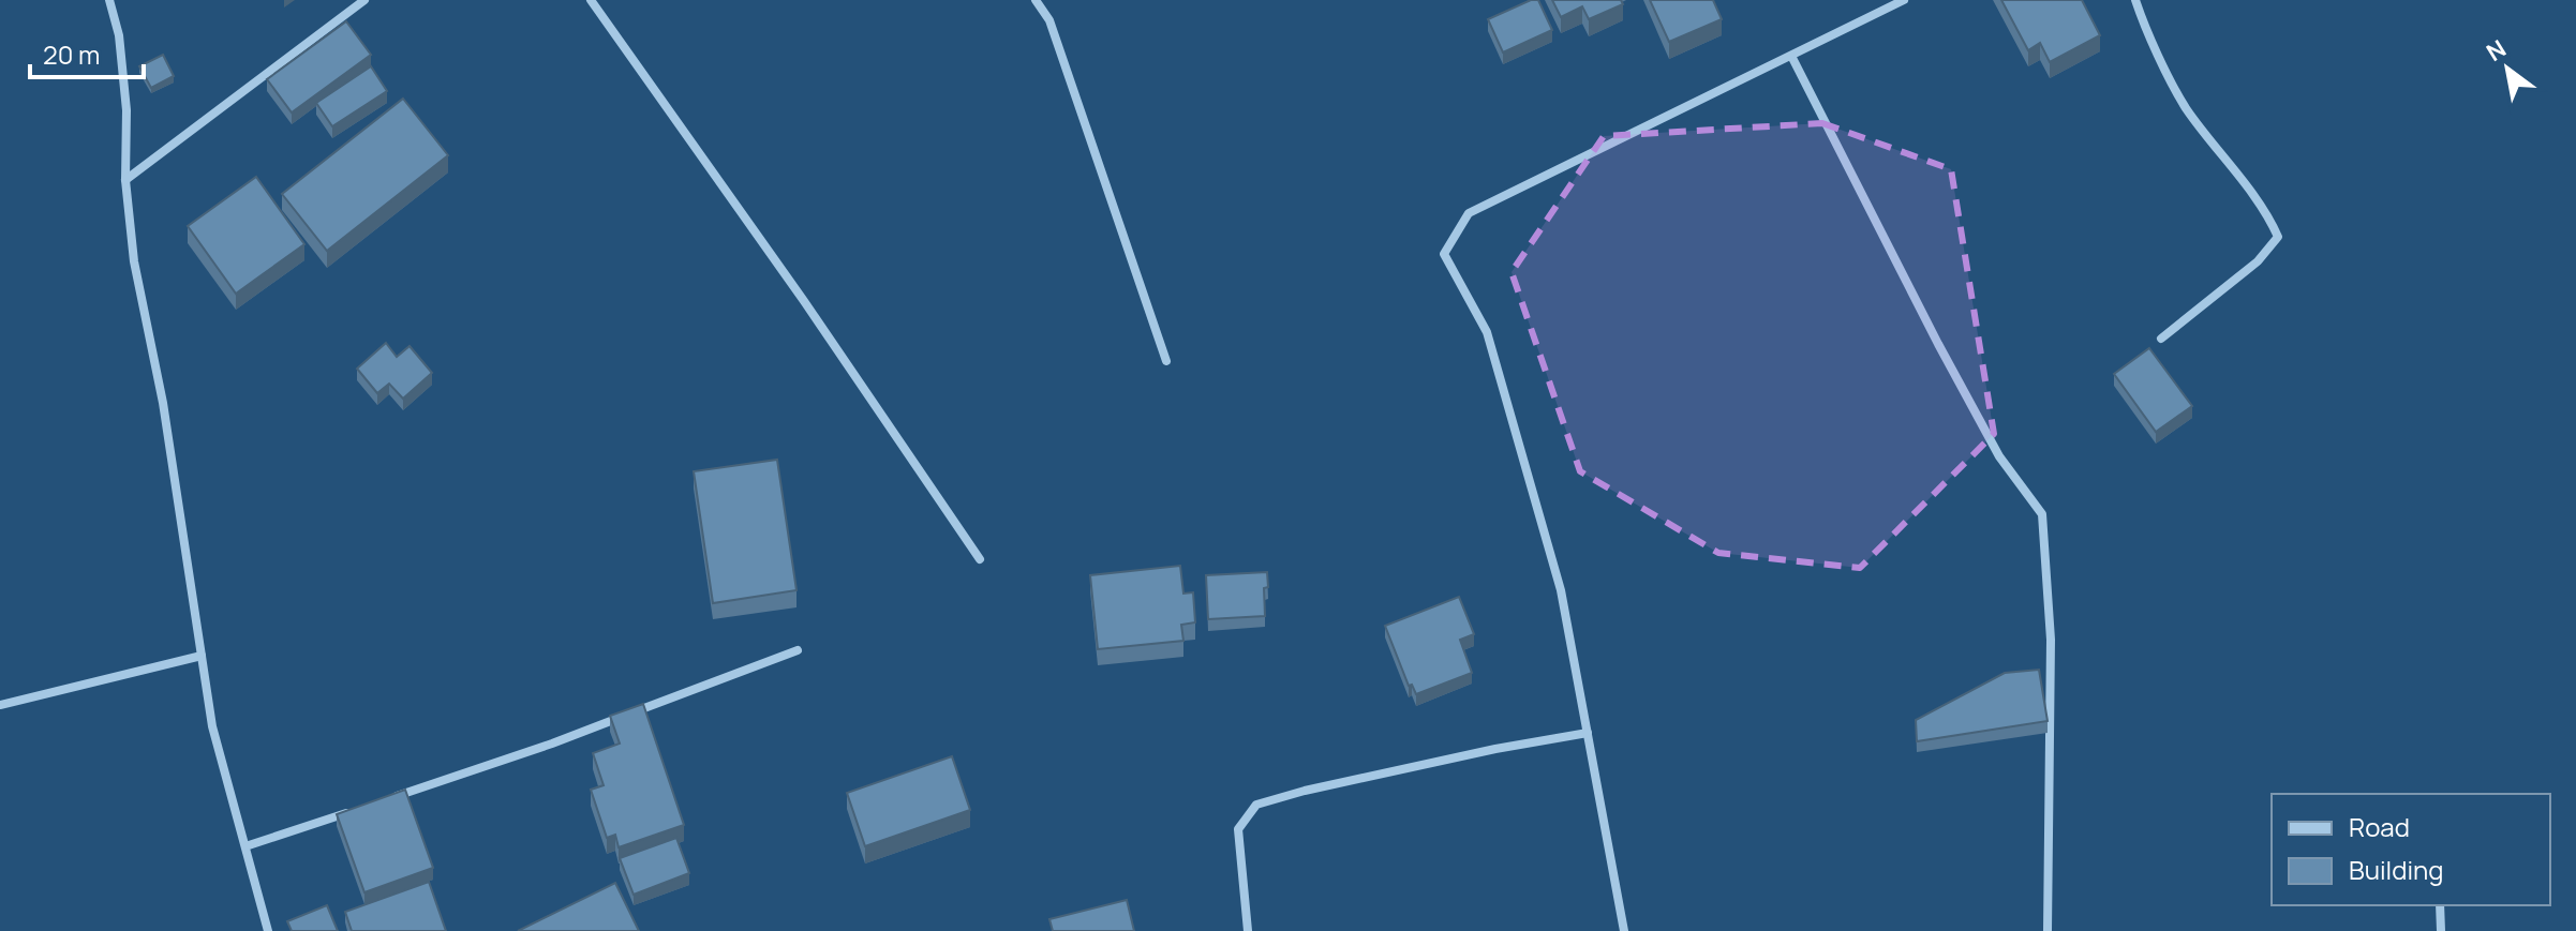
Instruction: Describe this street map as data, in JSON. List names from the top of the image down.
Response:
{
  "legend": ["Road", "Building"],
  "scale_bar": "20 m",
  "north": "top left"
}
